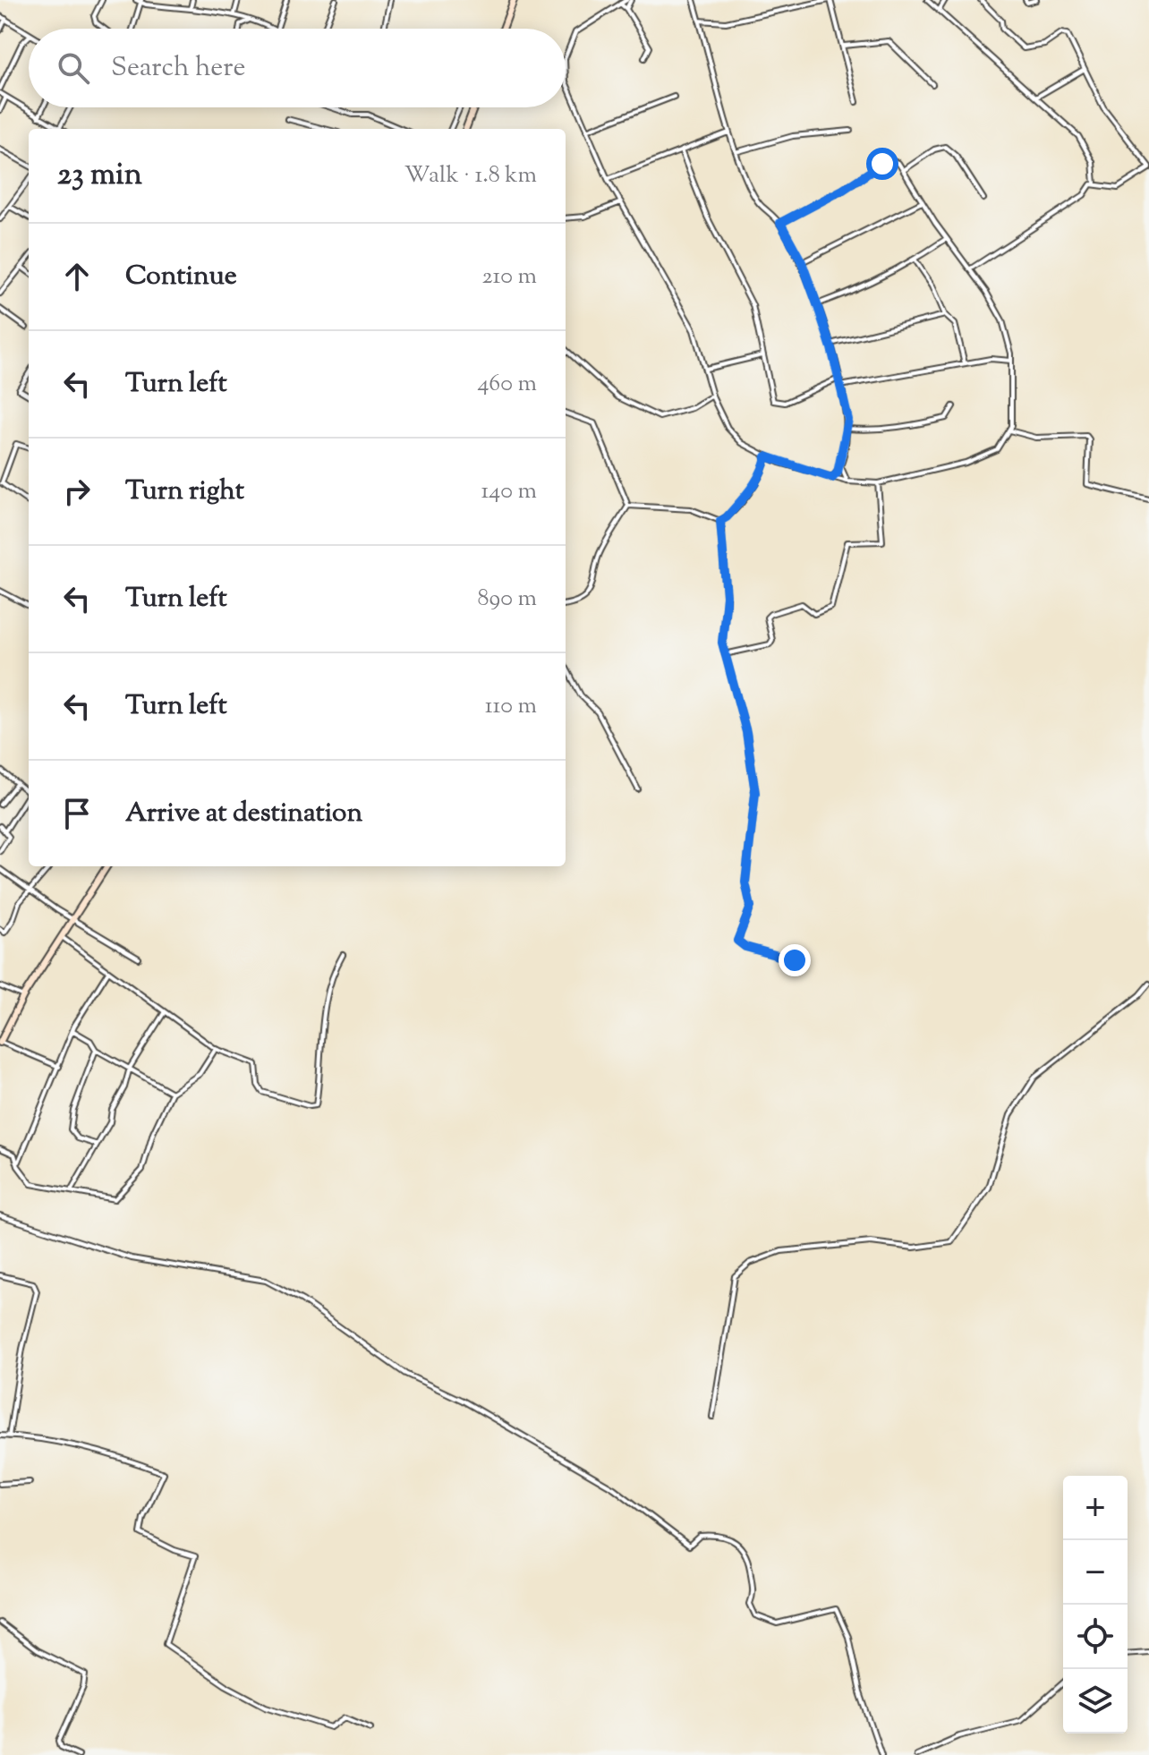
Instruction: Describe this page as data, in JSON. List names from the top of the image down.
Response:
{
  "page": {
    "search": "Search here",
    "heading": ["23 min", "Walk · 1.8 km"],
    "list": [
      ["Continue", "210 m"],
      ["Turn left", "460 m"],
      ["Turn right", "140 m"],
      ["Turn left", "890 m"],
      ["Turn left", "110 m"],
      "Arrive at destination"
    ],
    "map_buttons": ["+", "−"]
  }
}
